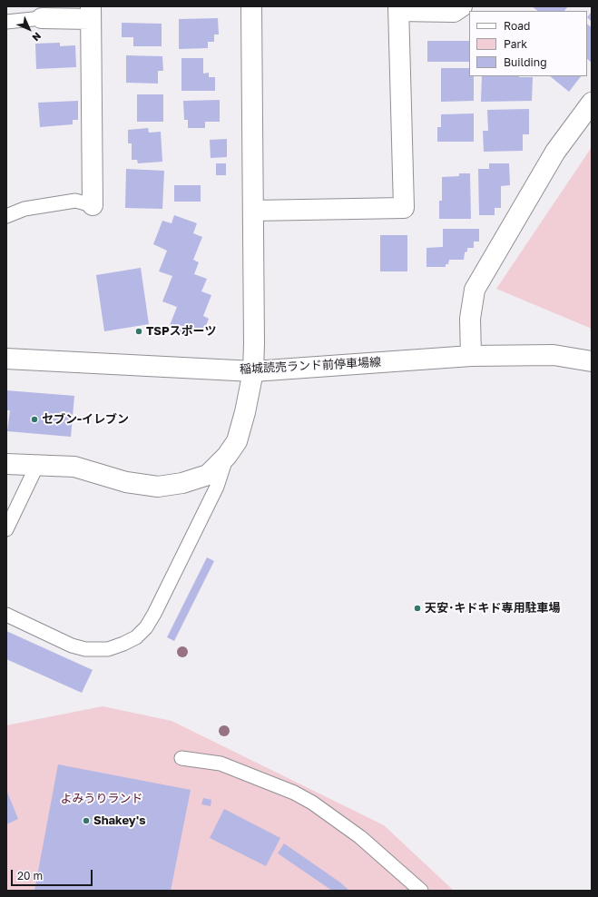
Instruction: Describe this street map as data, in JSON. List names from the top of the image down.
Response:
{
  "streets": {
    "street": ["稲城読売ランド前停車場線"]
  },
  "parks": ["よみうりランド"],
  "places": [
    "TSPスポーツ",
    "セブン-イレブン",
    "天安･キドキド専用駐車場",
    "Shakey's"
  ],
  "legend": ["Road", "Park", "Building"],
  "scale_bar": "20 m",
  "north": "bottom right"
}
